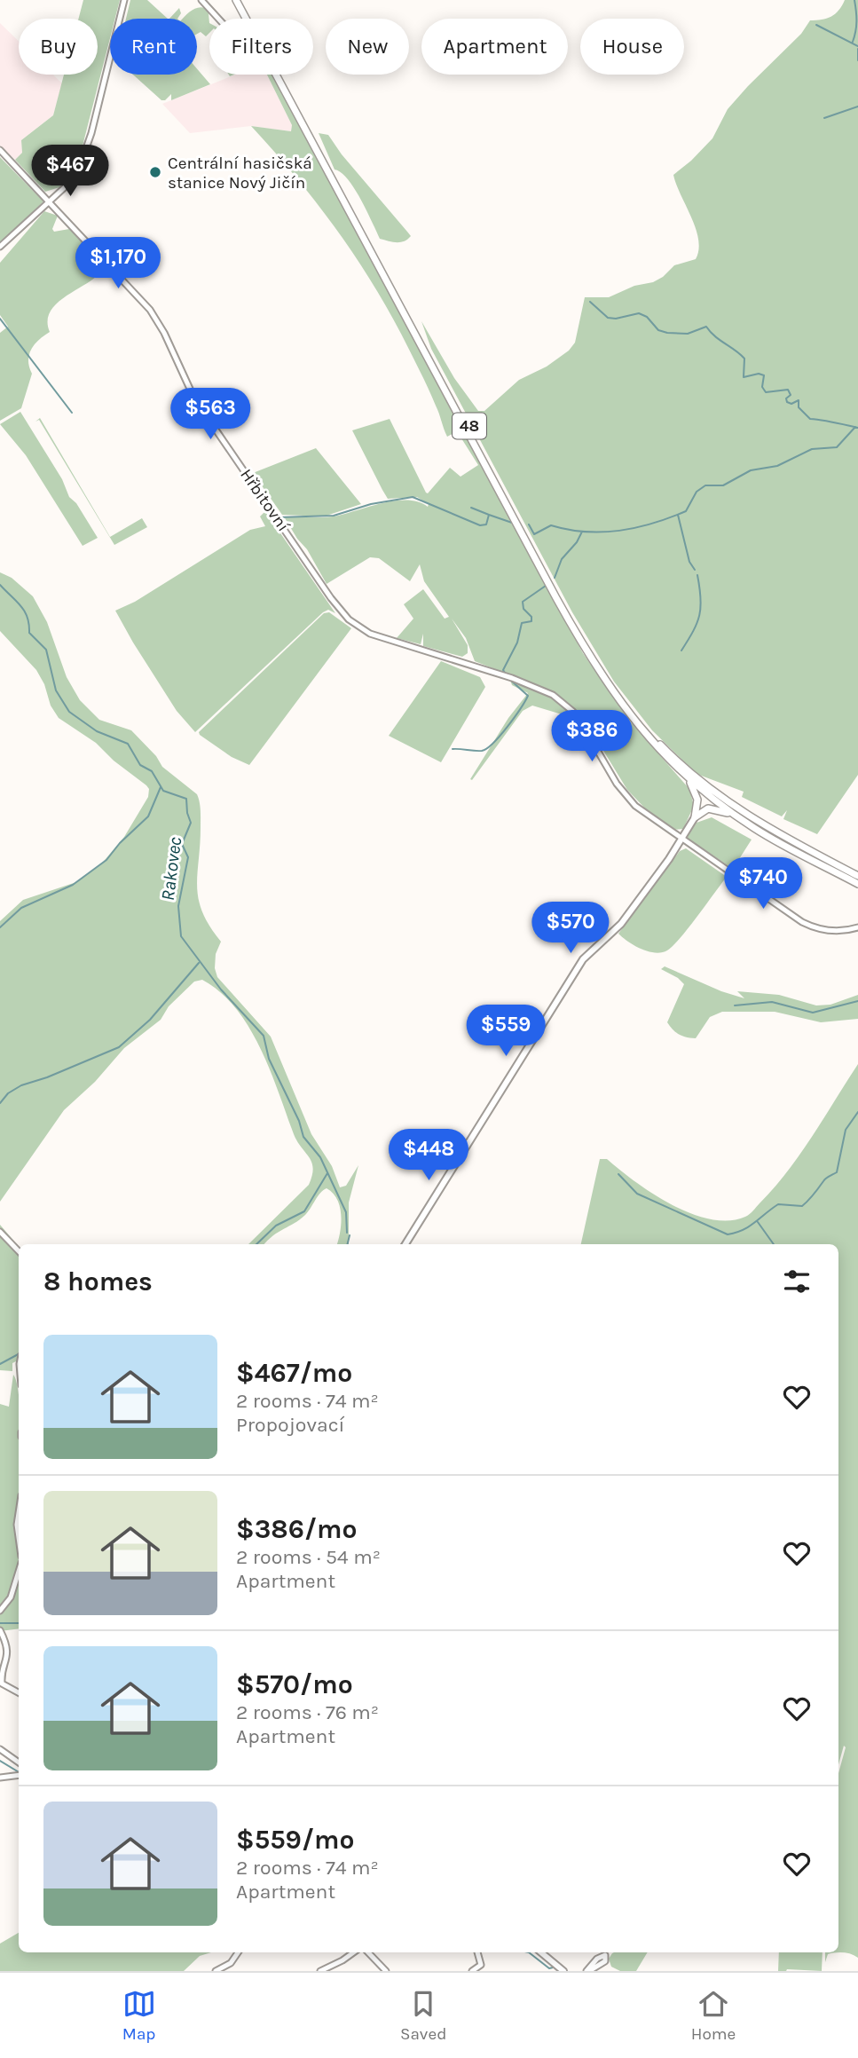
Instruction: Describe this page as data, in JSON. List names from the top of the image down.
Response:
{
  "streets": {
    "highway": ["48"],
    "street": ["Hřbitovní"]
  },
  "water": ["Rakovec"],
  "places": ["Centrální hasičská stanice Nový Jičín"],
  "page": {
    "chip": [
      "Buy",
      "Rent",
      "Filters",
      "New",
      "Apartment",
      "House"
    ],
    "price": [
      "$467",
      "$1,170",
      "$563",
      "$386",
      "$740",
      "$570",
      "$559",
      "$448"
    ],
    "heading": "8 homes",
    "list": [
      {
        "name": "$467/mo",
        "note": "2 rooms · 74 m² · Propojovací"
      },
      {
        "name": "$386/mo",
        "note": "2 rooms · 54 m² · Apartment"
      },
      {
        "name": "$570/mo",
        "note": "2 rooms · 76 m² · Apartment"
      },
      {
        "name": "$559/mo",
        "note": "2 rooms · 74 m² · Apartment"
      }
    ],
    "tabs": ["Map", "Saved", "Home"]
  }
}
